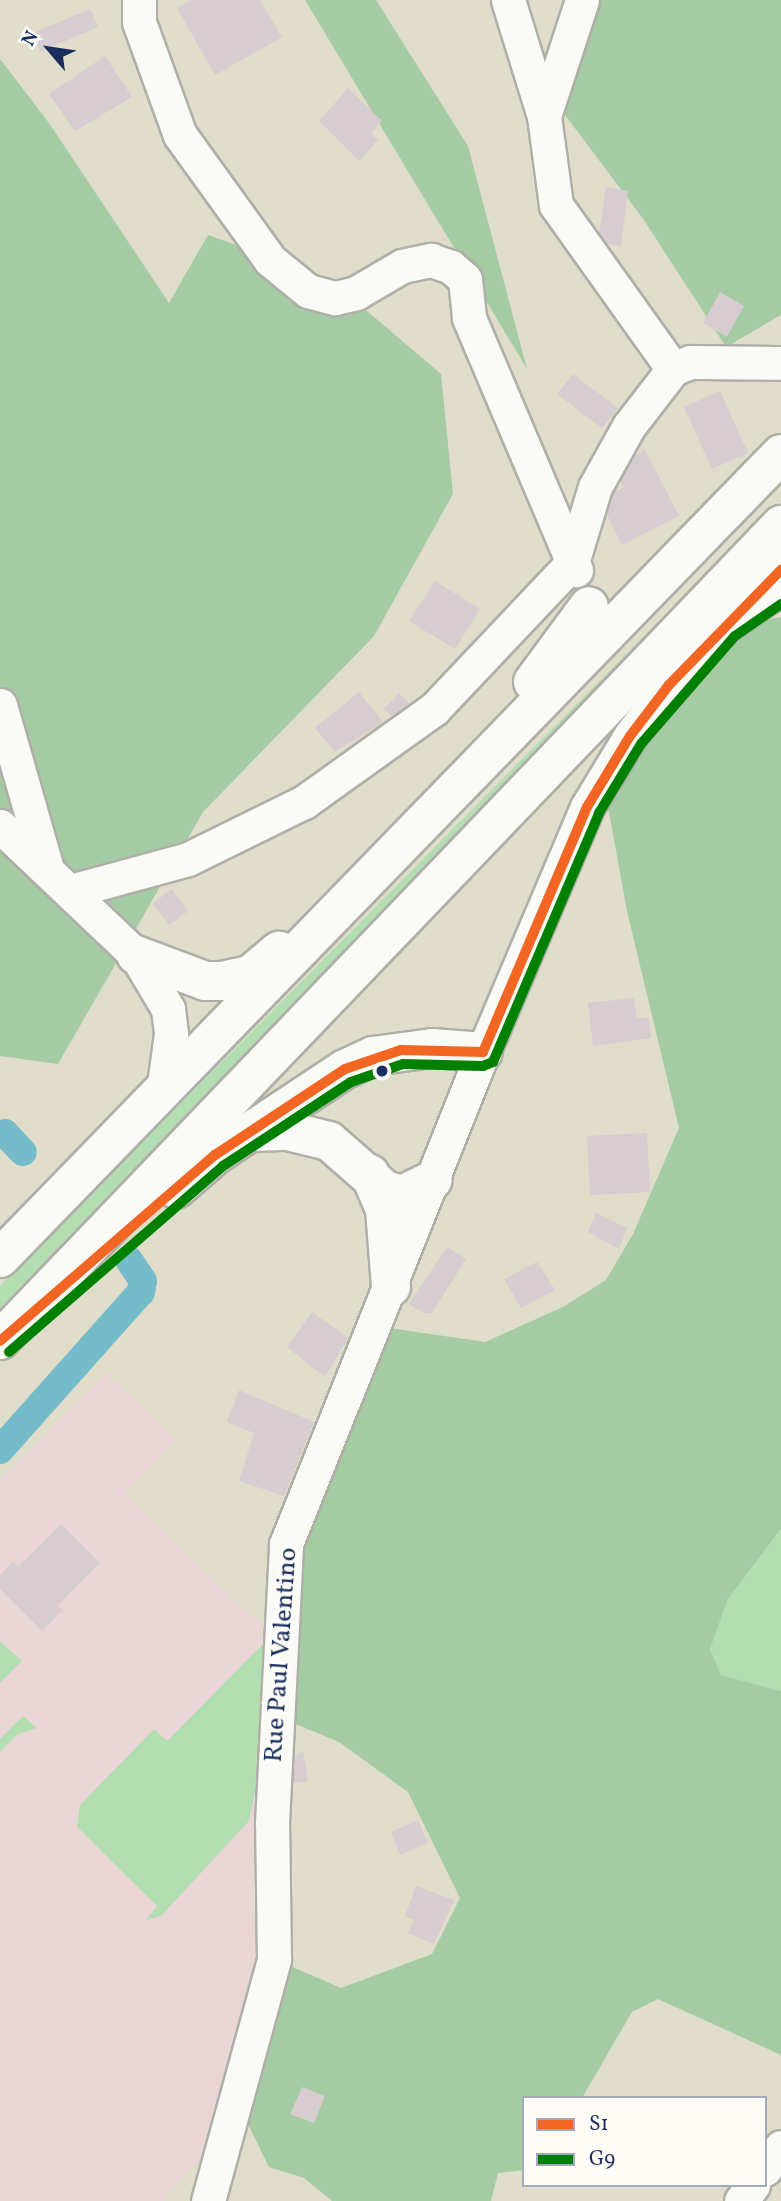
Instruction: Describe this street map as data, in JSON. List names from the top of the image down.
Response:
{
  "streets": {
    "street": ["Rue Paul Valentino"]
  },
  "lines": ["transit line S1", "transit line G9"],
  "legend": ["S1", "G9"],
  "north": "top left"
}
